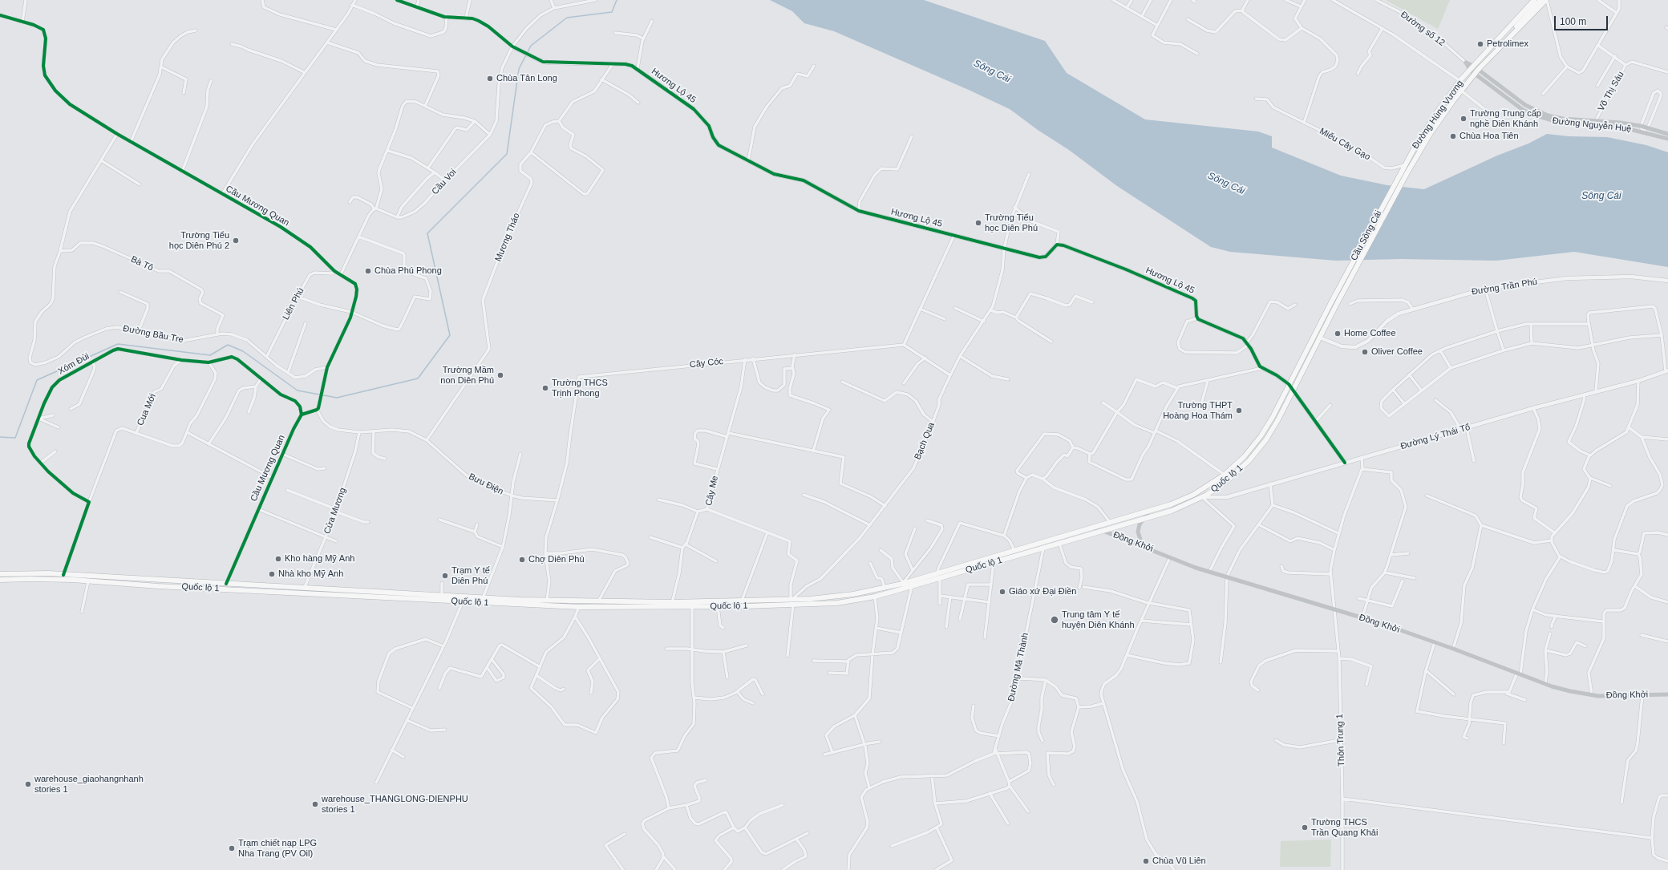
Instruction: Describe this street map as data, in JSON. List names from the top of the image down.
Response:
{
  "streets": {
    "highway": ["Đường Hùng Vương", "Cầu Sông Cái", "Quốc lộ 1"],
    "main road": ["Đường Nguyễn Huệ", "Đồng Khởi"],
    "street": [
      "Đường số 12",
      "Hương Lộ 45",
      "Võ Thị Sáu",
      "Miếu Cây Gạo",
      "Cầu Voi",
      "Cầu Mương Quan",
      "Mương Tháo",
      "Bà Tô",
      "Đường Trần Phú",
      "Liên Phú",
      "Đường Bầu Tre",
      "Cây Cóc",
      "Xóm Đùi",
      "Cua Mới",
      "Đường Lý Thái Tổ",
      "Bạch Qua",
      "Bưu Điện",
      "Cây Me",
      "Cửa Mương",
      "Đường Mâ Thành",
      "Thôn Trung 1"
    ]
  },
  "crossings": [
    ["Đường số 12", "Đường Nguyễn Huệ"],
    ["Hương Lộ 45", "Cầu Voi"],
    ["Hương Lộ 45", "Bạch Qua"],
    ["Võ Thị Sáu", "Đường Nguyễn Huệ"],
    ["Đường Hùng Vương", "Đường Nguyễn Huệ"],
    ["Đường Hùng Vương", "Miếu Cây Gạo"],
    ["Đường Hùng Vương", "Cầu Sông Cái"],
    ["Miếu Cây Gạo", "Cầu Sông Cái"],
    ["Cầu Mương Quan", "Liên Phú"],
    ["Cầu Mương Quan", "Đường Bầu Tre"],
    ["Cầu Mương Quan", "Xóm Đùi"],
    ["Cầu Mương Quan", "Quốc lộ 1"],
    ["Cầu Mương Quan", "Bưu Điện"],
    ["Cầu Sông Cái", "Quốc lộ 1"],
    ["Mương Tháo", "Bưu Điện"],
    ["Bà Tô", "Đường Bầu Tre"],
    ["Đường Trần Phú", "Quốc lộ 1"],
    ["Liên Phú", "Đường Bầu Tre"],
    ["Cây Cóc", "Bưu Điện"],
    ["Cây Cóc", "Cây Me"],
    ["Xóm Đùi", "Cua Mới"],
    ["Đường Lý Thái Tổ", "Quốc lộ 1"],
    ["Bạch Qua", "Quốc lộ 1"],
    ["Bạch Qua", "Cây Me"],
    ["Quốc lộ 1", "Cây Me"],
    ["Quốc lộ 1", "Cửa Mương"],
    ["Quốc lộ 1", "Đồng Khởi"],
    ["Quốc lộ 1", "Đường Mâ Thành"],
    ["Bưu Điện", "Cửa Mương"],
    ["Đồng Khởi", "Thôn Trung 1"]
  ],
  "water": ["Sông Cái"],
  "places": [
    "Petrolimex",
    "Chùa Tân Long",
    "Trường Trung cấp nghề Diên Khánh",
    "Chùa Hoa Tiên",
    "Trường Tiểu học Diên Phú",
    "Trường Tiểu học Diên Phú 2",
    "Chùa Phú Phong",
    "Home Coffee",
    "Oliver Coffee",
    "Trường Mầm non Diên Phú",
    "Trường THCS Trịnh Phong",
    "Trường THPT Hoàng Hoa Thám",
    "Kho hàng Mỹ Anh",
    "Chợ Diên Phú",
    "Nhà kho Mỹ Anh",
    "Trạm Y tế Diên Phú",
    "Giáo xứ Đại Điền",
    "Trung tâm Y tế huyện Diên Khánh",
    "warehouse_giaohangnhanh stories 1",
    "warehouse_THANGLONG-DIENPHU stories 1",
    "Trường THCS Trần Quang Khải",
    "Trạm chiết nạp LPG Nha Trang (PV Oil)",
    "Chùa Vũ Liên"
  ],
  "scale_bar": "100 m"
}
